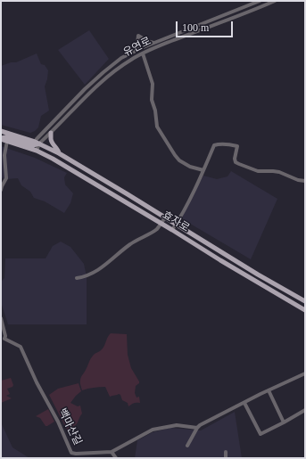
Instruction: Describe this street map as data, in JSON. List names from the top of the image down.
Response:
{
  "streets": {
    "main road": ["효자로"],
    "street": ["유연로", "백마산길"]
  },
  "crossings": [
    ["유연로", "효자로"]
  ],
  "scale_bar": "100 m"
}
